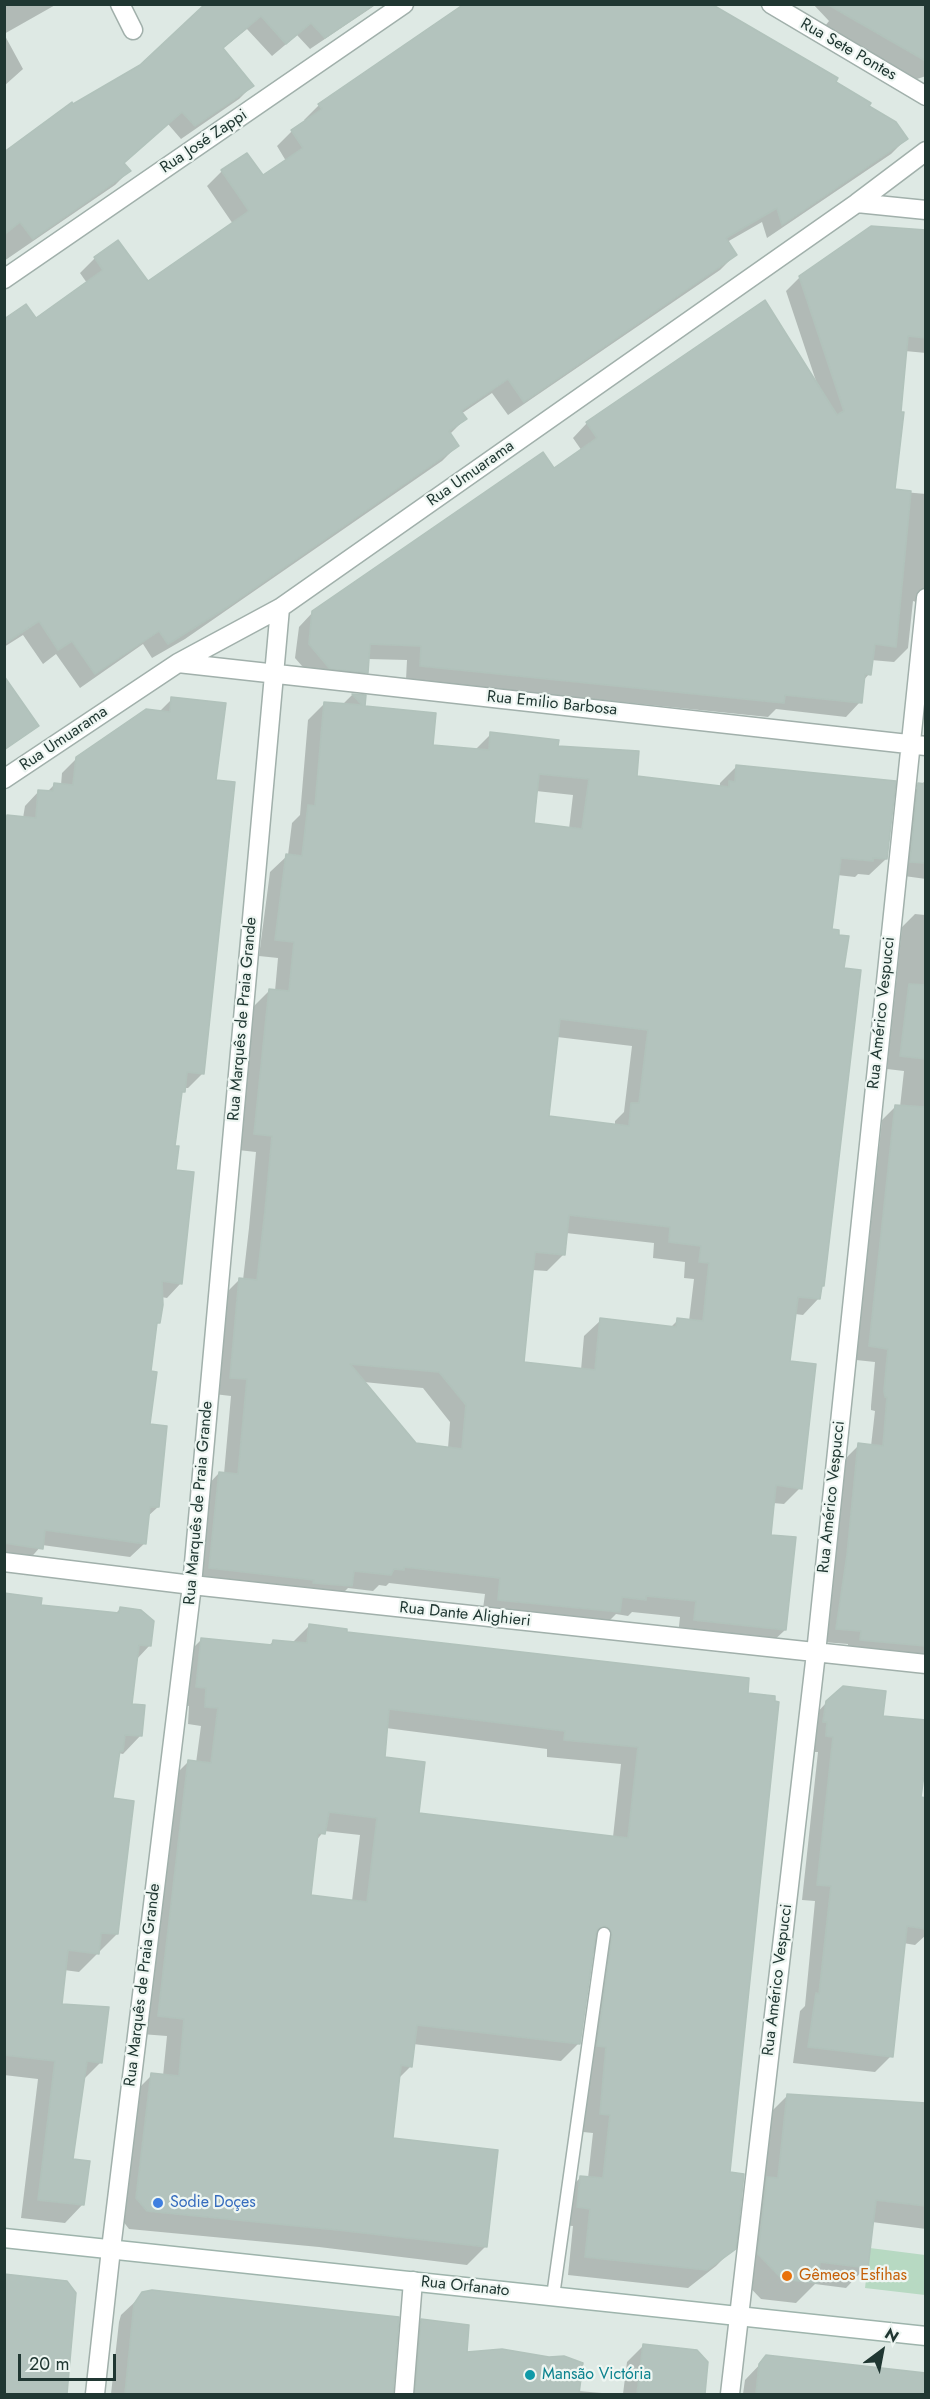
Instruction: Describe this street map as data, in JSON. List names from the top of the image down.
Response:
{
  "streets": {
    "street": [
      "Rua Sete Pontes",
      "Rua José Zappi",
      "Rua Umuarama",
      "Rua Emilio Barbosa",
      "Rua Américo Vespucci",
      "Rua Marquês de Praia Grande",
      "Rua Dante Alighieri",
      "Rua Orfanato"
    ]
  },
  "crossings": [
    ["Rua Umuarama", "Rua Emilio Barbosa"],
    ["Rua Umuarama", "Rua Marquês de Praia Grande"],
    ["Rua Emilio Barbosa", "Rua Américo Vespucci"],
    ["Rua Emilio Barbosa", "Rua Marquês de Praia Grande"],
    ["Rua Américo Vespucci", "Rua Dante Alighieri"],
    ["Rua Américo Vespucci", "Rua Orfanato"],
    ["Rua Marquês de Praia Grande", "Rua Dante Alighieri"],
    ["Rua Marquês de Praia Grande", "Rua Orfanato"]
  ],
  "places": ["Sodie Doçes", "Gêmeos Esfihas", "Mansão Victória"],
  "scale_bar": "20 m",
  "north": "top right"
}
